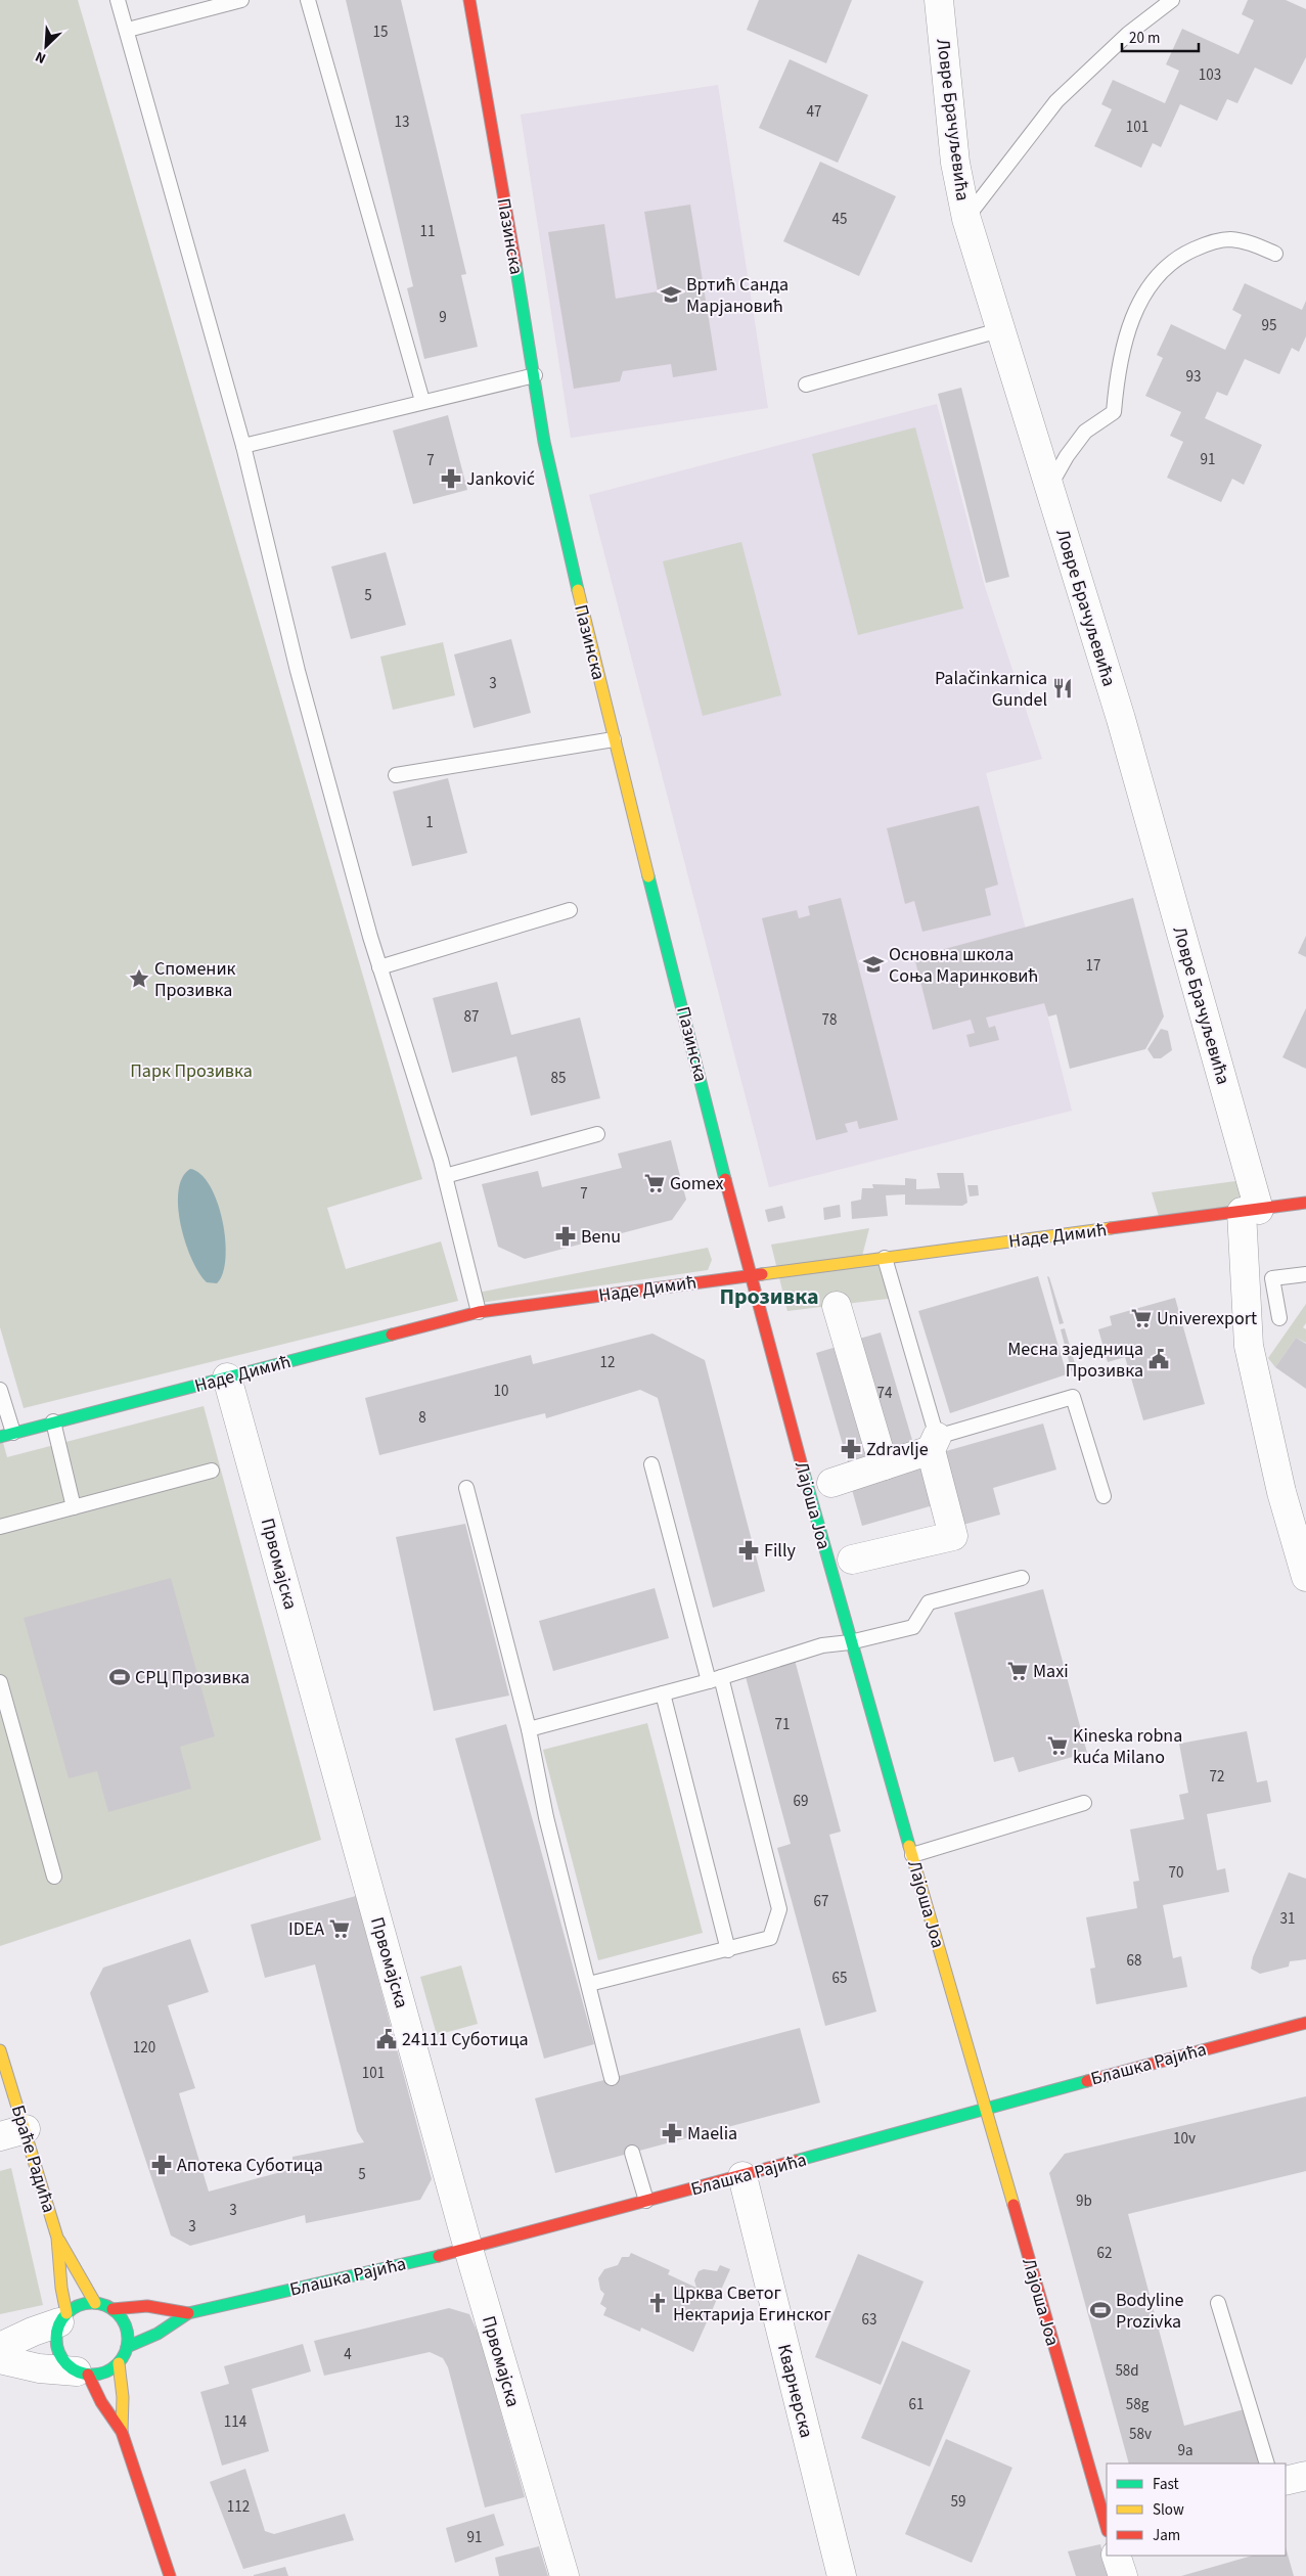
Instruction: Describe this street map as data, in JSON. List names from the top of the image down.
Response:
{
  "streets": {
    "street": [
      "Ловре Брачуљевића",
      "Пазинска",
      "Наде Димић",
      "Лајоша Јоа",
      "Првомајска",
      "Блашка Рајића",
      "Браће Радића",
      "Кварнерска"
    ]
  },
  "crossings": [
    ["Ловре Брачуљевића", "Наде Димић"],
    ["Пазинска", "Наде Димић"],
    ["Пазинска", "Лајоша Јоа"],
    ["Наде Димић", "Лајоша Јоа"],
    ["Наде Димић", "Првомајска"],
    ["Лајоша Јоа", "Блашка Рајића"],
    ["Првомајска", "Блашка Рајића"],
    ["Блашка Рајића", "Браће Радића"],
    ["Блашка Рајића", "Кварнерска"]
  ],
  "districts": ["Прозивка"],
  "parks": ["Парк Прозивка"],
  "places": {
    "school or university": ["Вртић Санда Марјановић", "Основна школа Соња Маринковић"],
    "pharmacy": [
      "Janković",
      "Benu",
      "Zdravlje",
      "Filly",
      "Maelia",
      "Апотека Суботица"
    ],
    "restaurant": ["Palačinkarnica Gundel"],
    "place": ["Споменик Прозивка"],
    "supermarket": [
      "Gomex",
      "Univerexport",
      "Maxi",
      "Kineska robna kuća Milano",
      "IDEA"
    ],
    "public building": ["Месна заједница Прозивка", "24111 Суботица"],
    "sports": ["СРЦ Прозивка", "Bodyline Prozivka"],
    "church": ["Црква Светог Нектарија Егинског"]
  },
  "house_numbers": [
    "15",
    "103",
    "47",
    "13",
    "101",
    "45",
    "11",
    "9",
    "95",
    "93",
    "91",
    "7",
    "5",
    "3",
    "1",
    "17",
    "87",
    "78",
    "85",
    "7",
    "12",
    "10",
    "74",
    "8",
    "71",
    "72",
    "69",
    "70",
    "67",
    "31",
    "68",
    "65",
    "120",
    "101",
    "10v",
    "5",
    "9b",
    "3",
    "3",
    "62",
    "63",
    "4",
    "58d",
    "61",
    "58g",
    "114",
    "58v",
    "9a",
    "59",
    "112",
    "91"
  ],
  "legend": ["Fast", "Slow", "Jam"],
  "scale_bar": "20 m",
  "north": "bottom left"
}
